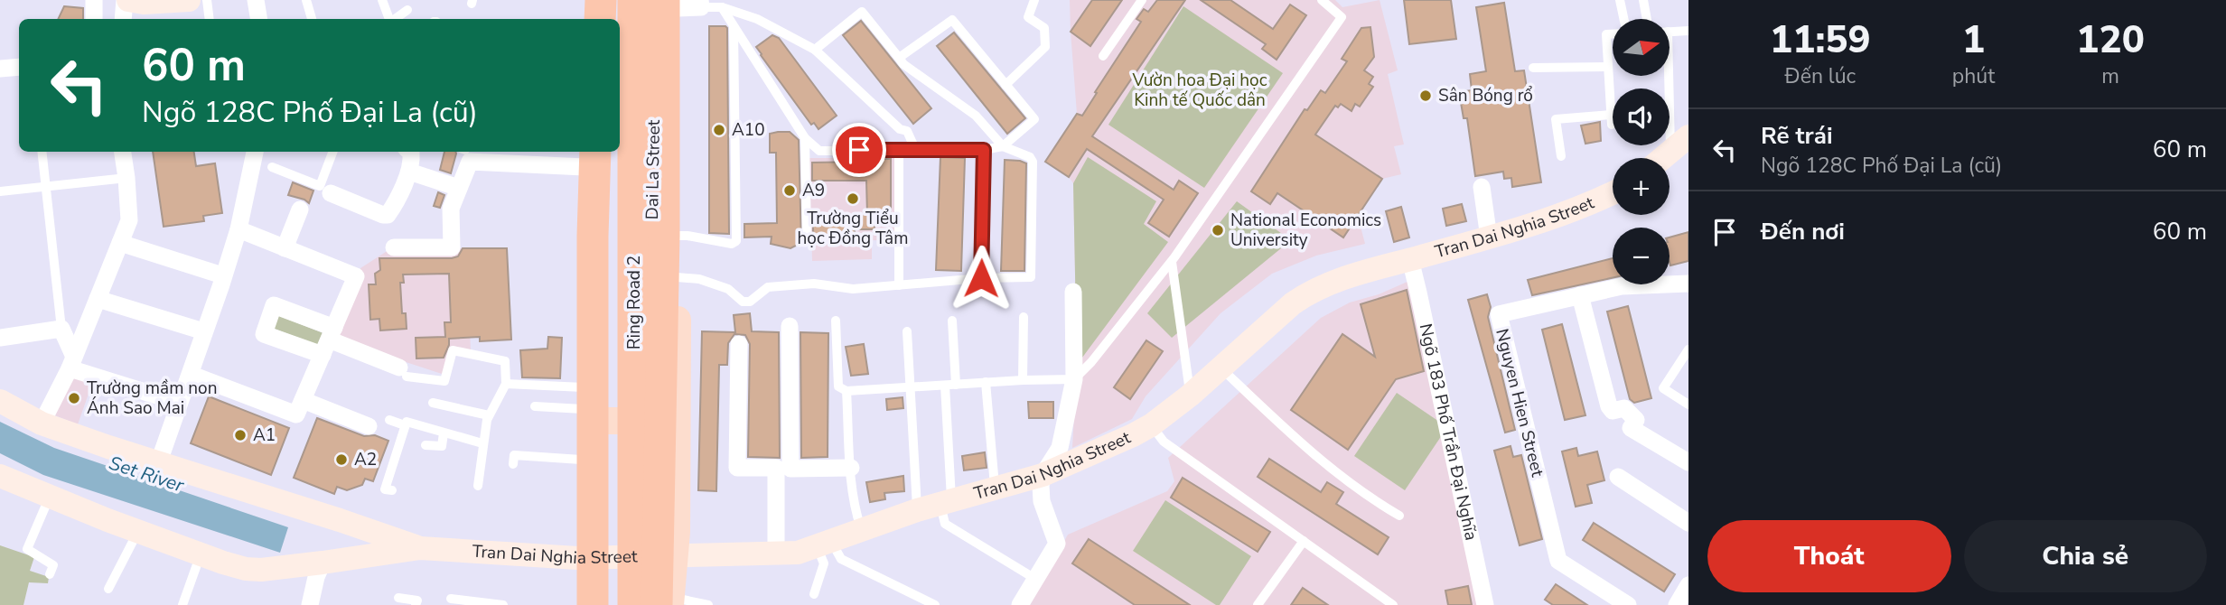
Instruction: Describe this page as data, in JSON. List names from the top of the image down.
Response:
{
  "streets": {
    "highway": ["Ring Road 2"],
    "main road": ["Dai La Street"],
    "street": ["Tran Dai Nghia Street", "Nguyen Hien Street", "Ngõ 183 Phố Trần Đại Nghĩa"]
  },
  "crossings": [
    ["Dai La Street", "Tran Dai Nghia Street"],
    ["Tran Dai Nghia Street", "Ngõ 183 Phố Trần Đại Nghĩa"]
  ],
  "water": ["Set River"],
  "parks": ["Vườn hoa Đại học Kinh tế Quốc dân"],
  "places": [
    "Sân Bóng rổ",
    "A10",
    "A9",
    "Trường Tiểu học Đồng Tâm",
    "National Economics University",
    "Trường mầm non Ánh Sao Mai",
    "A1",
    "A2"
  ],
  "north": "right",
  "page": {
    "eta": [
      "11:59",
      "Đến lúc",
      "1",
      "phút",
      "120",
      "m"
    ],
    "map_buttons": ["+", "−"],
    "turn": ["60 m", "Ngõ 128C Phố Đại La (cũ)"],
    "list": [
      {
        "name": "Rẽ trái",
        "note": "Ngõ 128C Phố Đại La (cũ)",
        "value": "60 m"
      },
      {
        "name": "Đến nơi",
        "value": "60 m"
      }
    ],
    "buttons": ["Thoát", "Chia sẻ"]
  }
}
